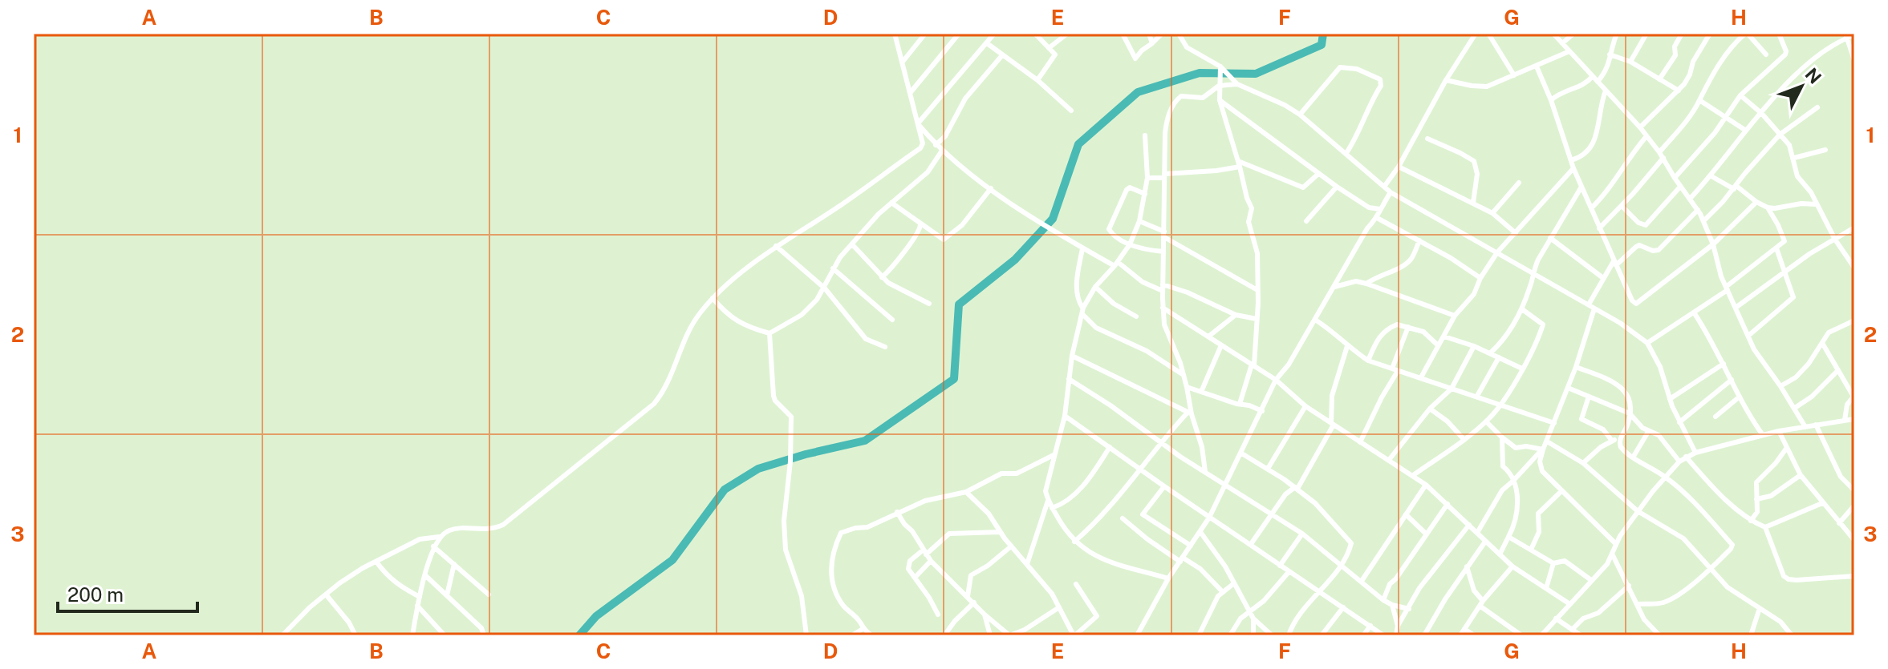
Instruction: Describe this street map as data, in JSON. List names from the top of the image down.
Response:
{
  "scale_bar": "200 m",
  "north": "top right",
  "grid": {
    "columns": [
      "A",
      "B",
      "C",
      "D",
      "E",
      "F",
      "G",
      "H"
    ],
    "rows": ["1", "2", "3"]
  }
}
